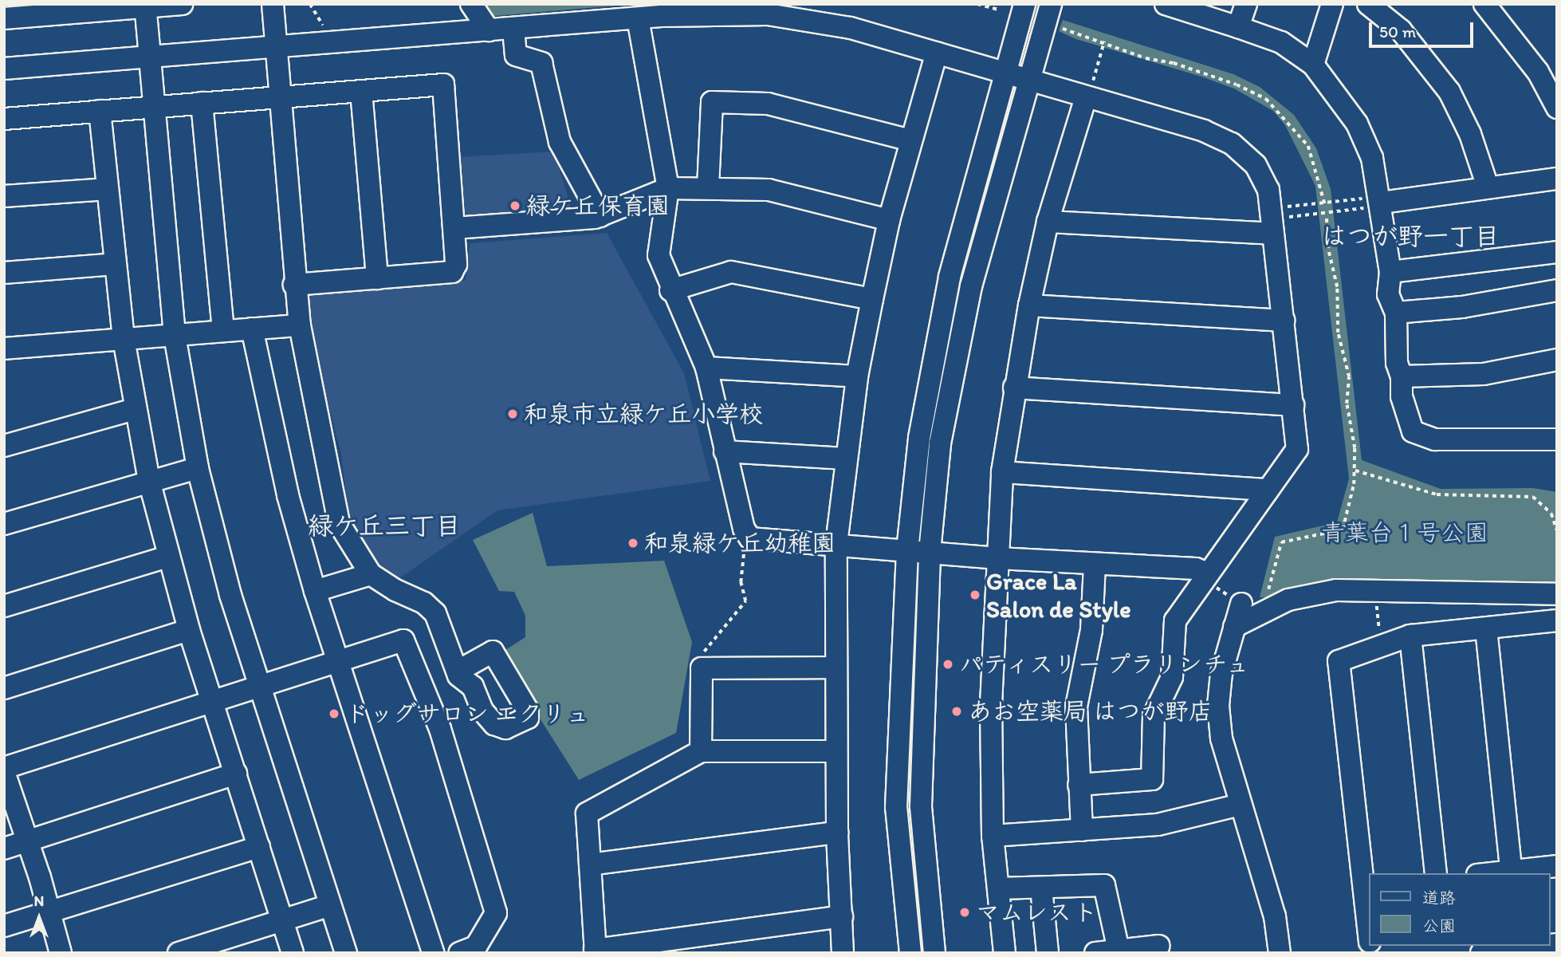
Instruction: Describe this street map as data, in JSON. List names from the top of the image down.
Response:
{
  "districts": ["はつが野一丁目", "緑ケ丘三丁目"],
  "parks": ["青葉台１号公園"],
  "places": [
    "緑ケ丘保育園",
    "和泉市立緑ケ丘小学校",
    "和泉緑ケ丘幼稚園",
    "Grace La Salon de Style",
    "パティスリー プラリンチュ",
    "あお空薬局 はつが野店",
    "ドッグサロン エクリュ",
    "マムレスト"
  ],
  "legend": ["道路", "公園"],
  "scale_bar": "50 m",
  "north": "top"
}
